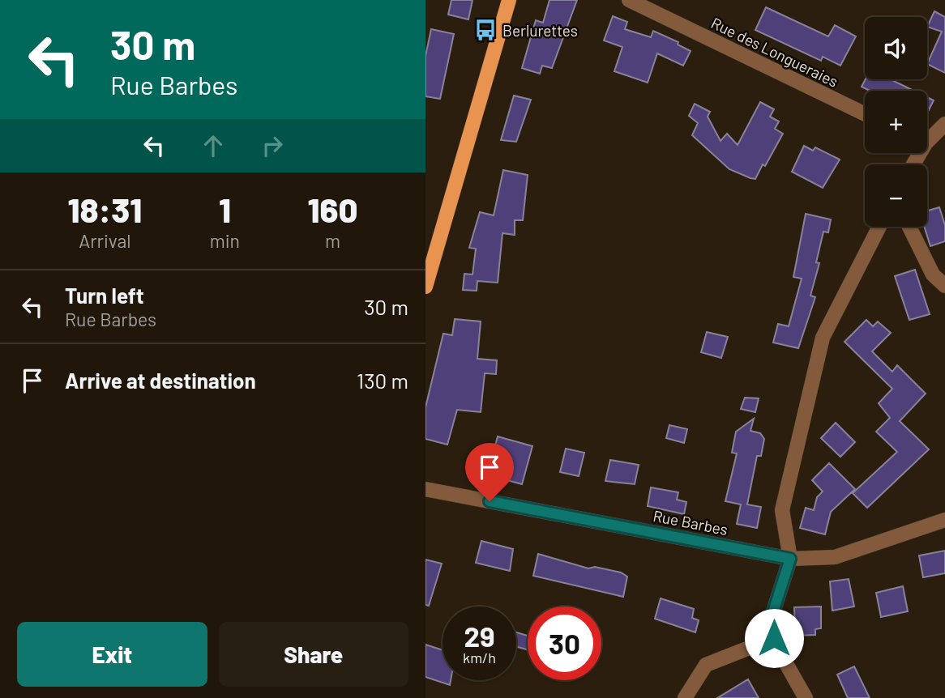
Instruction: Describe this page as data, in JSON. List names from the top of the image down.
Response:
{
  "streets": {
    "street": ["Rue des Longueraies", "Rue Barbes"]
  },
  "places": {
    "bus stop": ["Berlurettes"]
  },
  "page": {
    "turn": ["30 m", "Rue Barbes"],
    "map_buttons": ["+", "−"],
    "eta": [
      "18:31",
      "Arrival",
      "1",
      "min",
      "160",
      "m"
    ],
    "list": [
      {
        "name": "Turn left",
        "note": "Rue Barbes",
        "value": "30 m"
      },
      {
        "name": "Arrive at destination",
        "value": "130 m"
      }
    ],
    "speed": "29 km/h",
    "limit": "30",
    "buttons": ["Exit", "Share"]
  }
}
